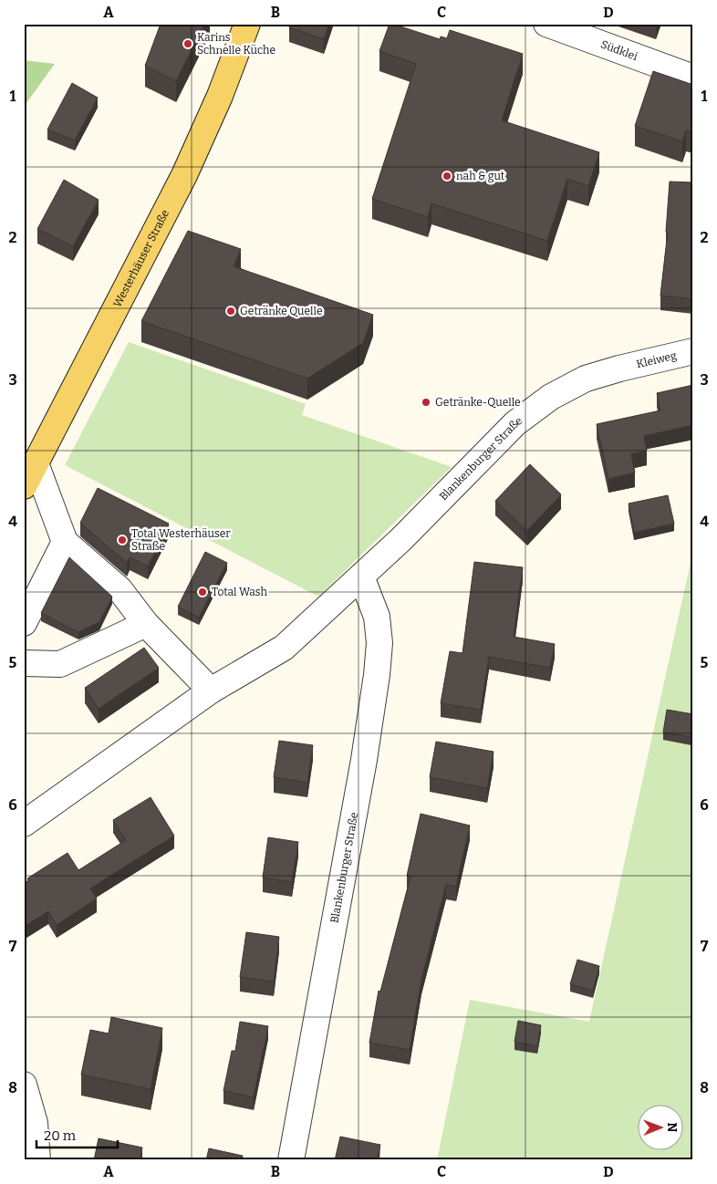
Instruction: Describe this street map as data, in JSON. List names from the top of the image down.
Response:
{
  "streets": {
    "main road": ["Westerhäuser Straße"],
    "street": ["Südklei", "Kleiweg", "Blankenburger Straße"]
  },
  "crossings": [
    ["Kleiweg", "Blankenburger Straße"]
  ],
  "places": [
    "Karins Schnelle Küche",
    "nah & gut",
    "Getränke Quelle",
    "Getränke-Quelle",
    "Total Westerhäuser Straße",
    "Total Wash"
  ],
  "scale_bar": "20 m",
  "north": "right",
  "grid": {
    "columns": [
      "A",
      "B",
      "C",
      "D"
    ],
    "rows": [
      "1",
      "2",
      "3",
      "4",
      "5",
      "6",
      "7",
      "8"
    ]
  }
}
